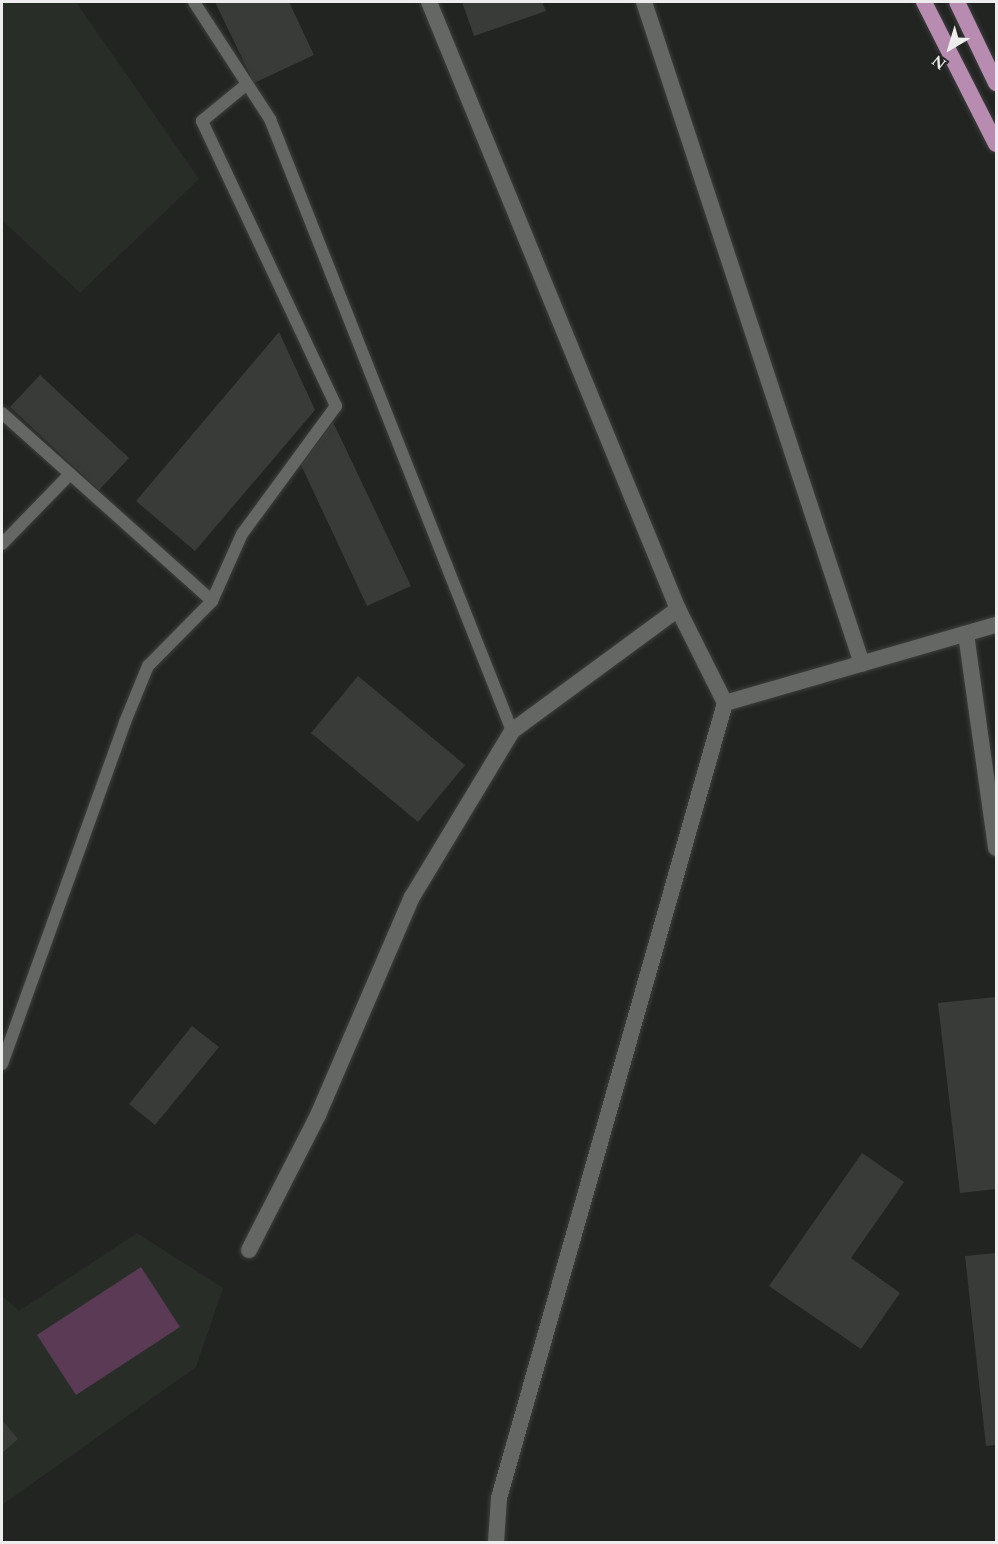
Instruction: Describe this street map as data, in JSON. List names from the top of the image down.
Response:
{
  "north": "bottom left"
}
